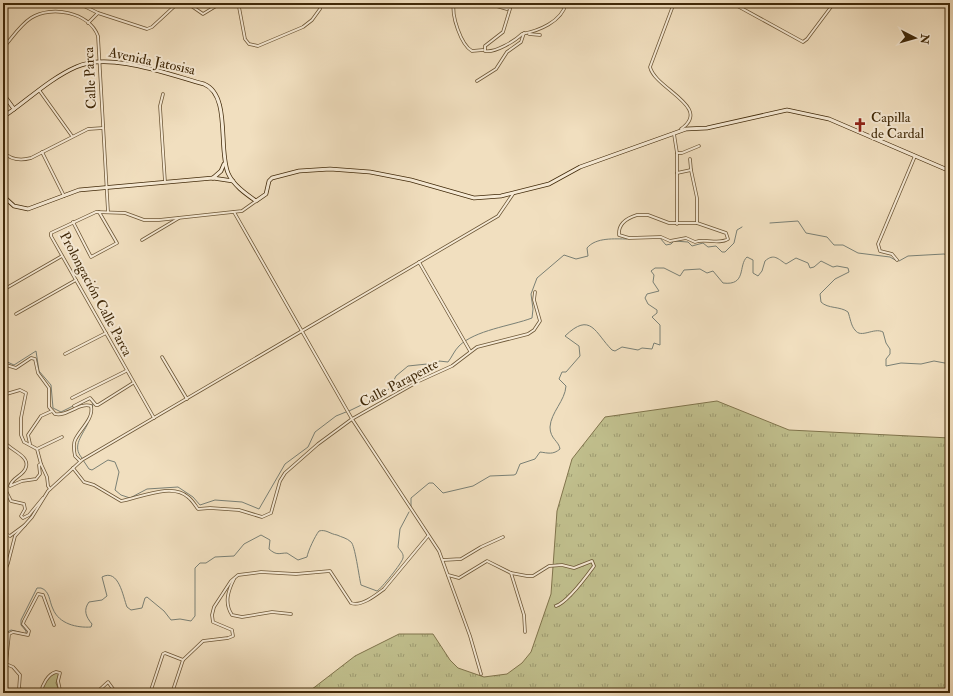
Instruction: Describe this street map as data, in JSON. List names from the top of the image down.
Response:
{
  "streets": {
    "street": [
      "Avenida Jatosisa",
      "Calle Parca",
      "Prolongación Calle Parca",
      "Calle Parapente"
    ]
  },
  "crossings": [
    ["Avenida Jatosisa", "Calle Parca"],
    ["Avenida Jatosisa", "Prolongación Calle Parca"],
    ["Calle Parca", "Prolongación Calle Parca"]
  ],
  "places": {
    "church": ["Capilla de Cardal"]
  },
  "north": "right"
}
